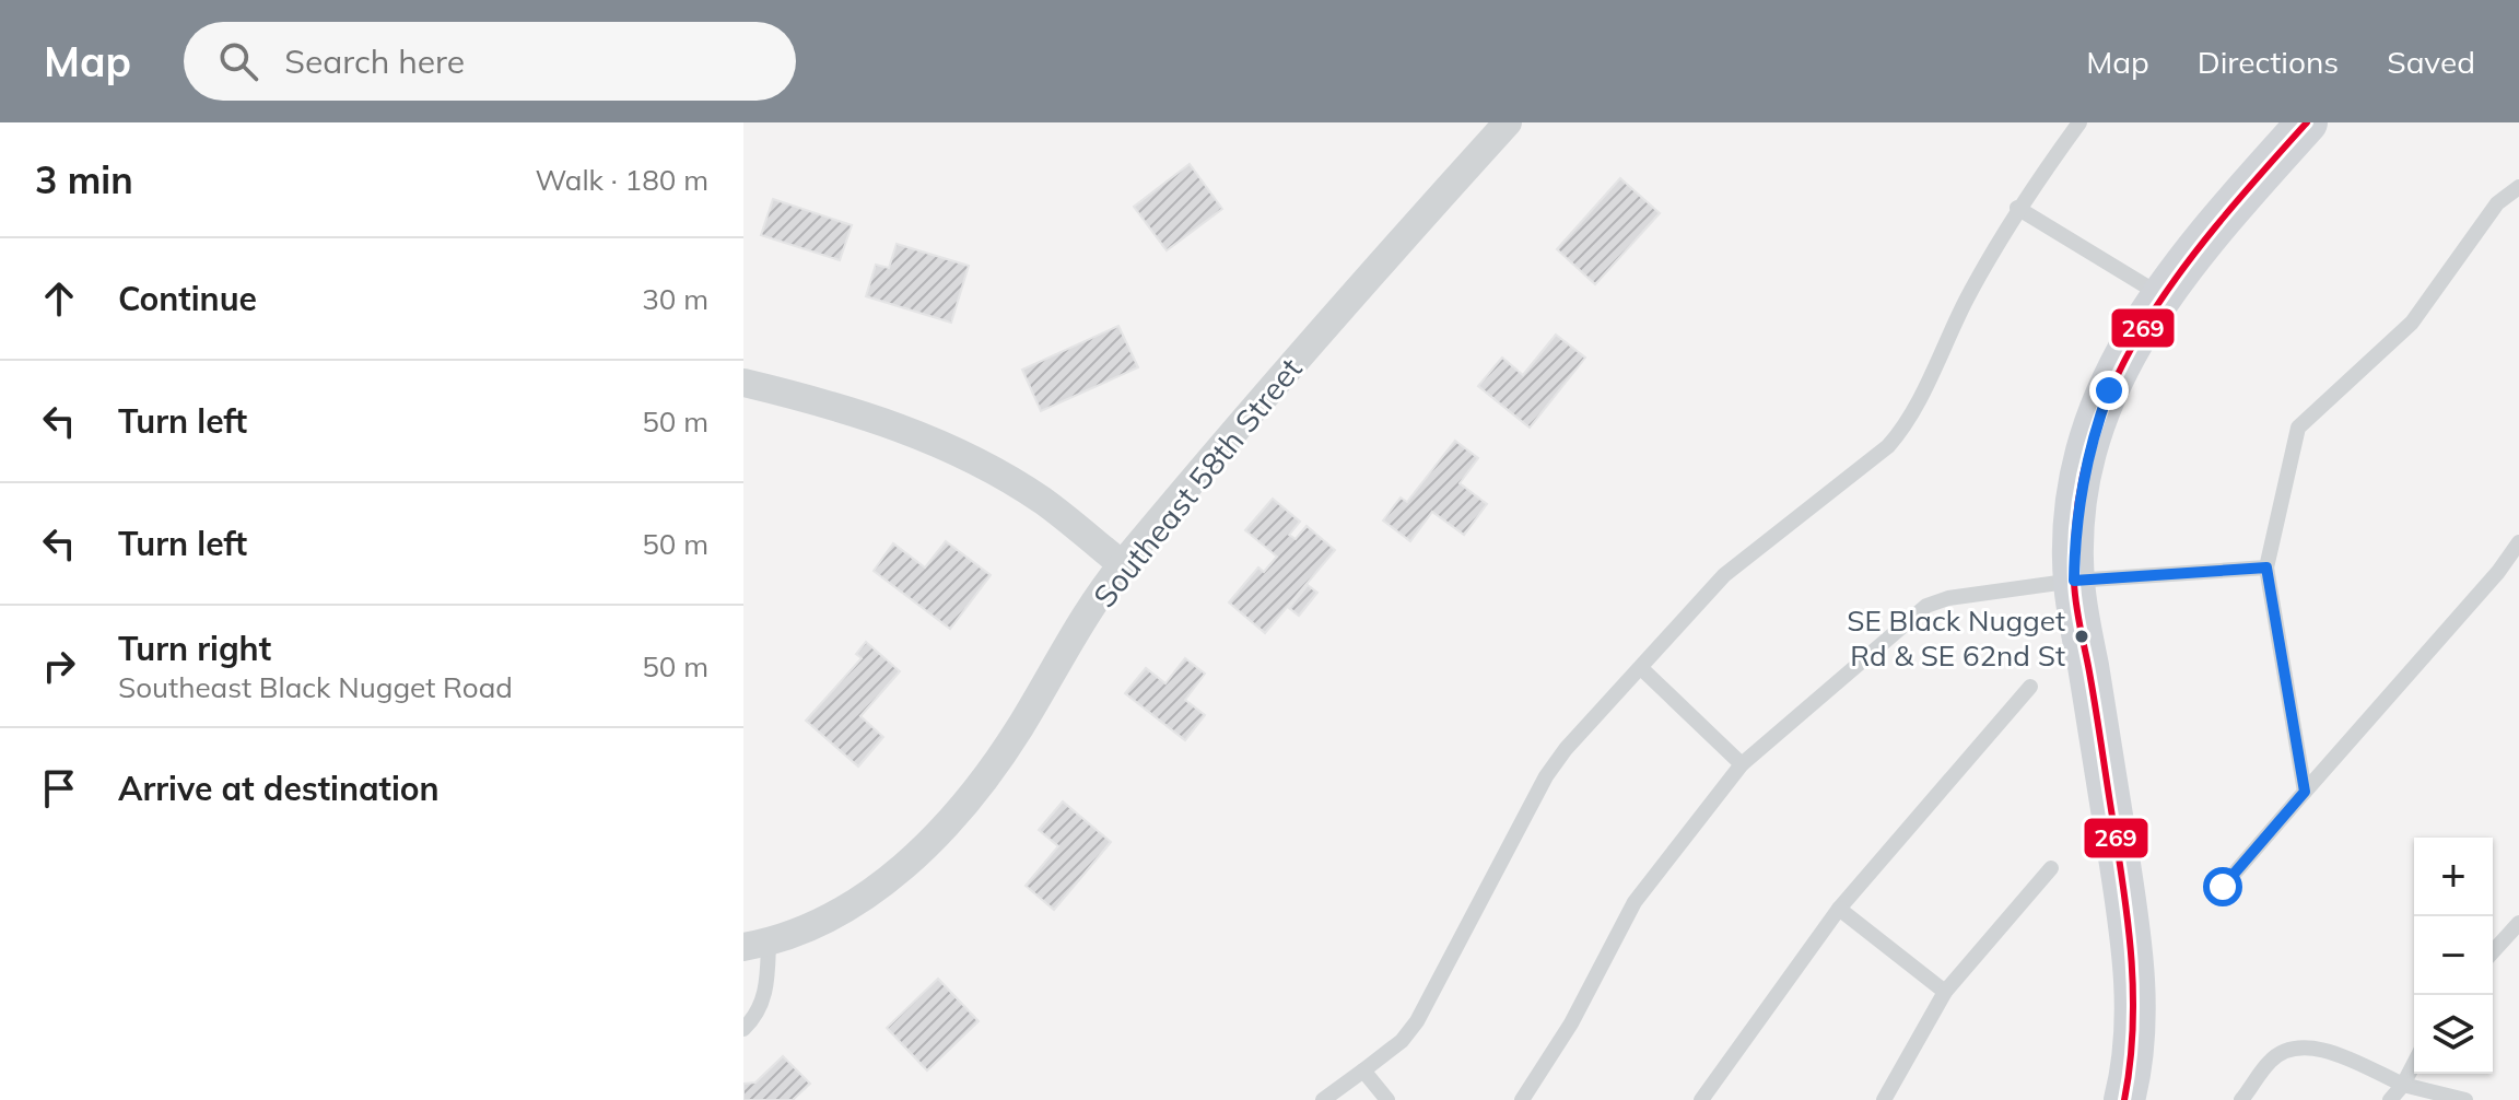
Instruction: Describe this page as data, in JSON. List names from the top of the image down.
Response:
{
  "streets": {
    "street": ["Southeast 58th Street"]
  },
  "places": ["SE Black Nugget Rd & SE 62nd St"],
  "lines": ["transit line 269"],
  "page": {
    "header": "Map",
    "search": "Search here",
    "nav": ["Map", "Directions", "Saved"],
    "heading": ["3 min", "Walk · 180 m"],
    "list": [
      ["Continue", "30 m"],
      ["Turn left", "50 m"],
      ["Turn left", "50 m"],
      ["Turn right", "Southeast Black Nugget Road", "50 m"],
      "Arrive at destination"
    ],
    "map_buttons": ["+", "−"]
  }
}
